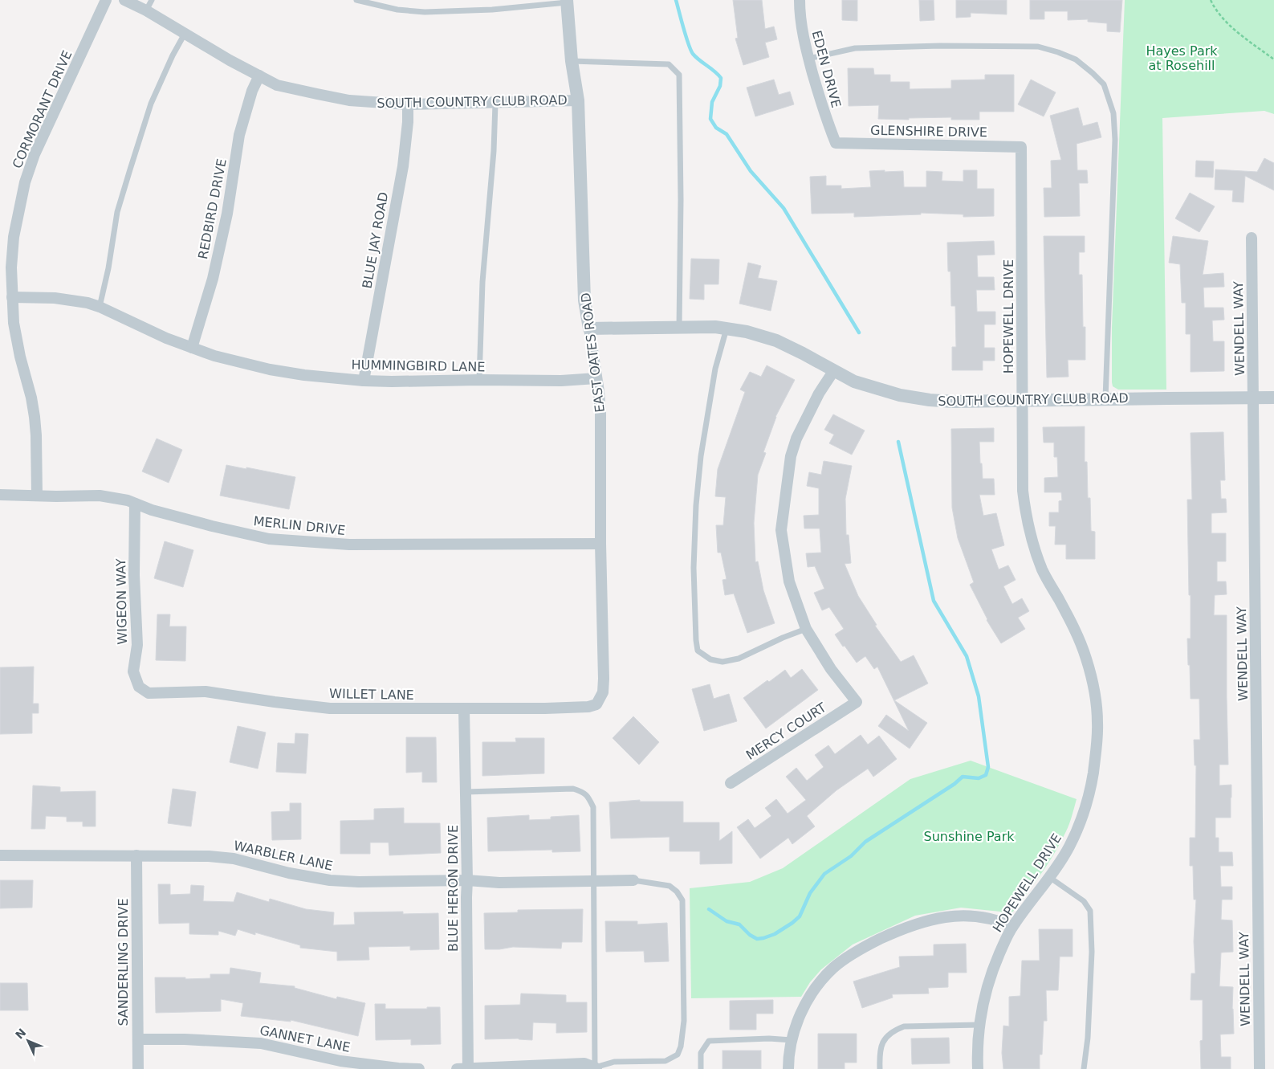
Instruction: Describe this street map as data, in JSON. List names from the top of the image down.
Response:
{
  "streets": {
    "street": [
      "EDEN DRIVE",
      "SOUTH COUNTRY CLUB ROAD",
      "CORMORANT DRIVE",
      "GLENSHIRE DRIVE",
      "REDBIRD DRIVE",
      "BLUE JAY ROAD",
      "HOPEWELL DRIVE",
      "WENDELL WAY",
      "EAST OATES ROAD",
      "HUMMINGBIRD LANE",
      "MERLIN DRIVE",
      "WIGEON WAY",
      "WILLET LANE",
      "MERCY COURT",
      "WARBLER LANE",
      "BLUE HERON DRIVE",
      "SANDERLING DRIVE",
      "GANNET LANE"
    ]
  },
  "crossings": [
    ["EDEN DRIVE", "GLENSHIRE DRIVE"],
    ["SOUTH COUNTRY CLUB ROAD", "REDBIRD DRIVE"],
    ["SOUTH COUNTRY CLUB ROAD", "BLUE JAY ROAD"],
    ["SOUTH COUNTRY CLUB ROAD", "HOPEWELL DRIVE"],
    ["SOUTH COUNTRY CLUB ROAD", "WENDELL WAY"],
    ["SOUTH COUNTRY CLUB ROAD", "EAST OATES ROAD"],
    ["CORMORANT DRIVE", "HUMMINGBIRD LANE"],
    ["CORMORANT DRIVE", "MERLIN DRIVE"],
    ["GLENSHIRE DRIVE", "HOPEWELL DRIVE"],
    ["REDBIRD DRIVE", "HUMMINGBIRD LANE"],
    ["BLUE JAY ROAD", "HUMMINGBIRD LANE"],
    ["EAST OATES ROAD", "HUMMINGBIRD LANE"],
    ["EAST OATES ROAD", "MERLIN DRIVE"],
    ["EAST OATES ROAD", "WILLET LANE"],
    ["MERLIN DRIVE", "WIGEON WAY"],
    ["WIGEON WAY", "WILLET LANE"],
    ["WILLET LANE", "BLUE HERON DRIVE"],
    ["WARBLER LANE", "BLUE HERON DRIVE"],
    ["WARBLER LANE", "SANDERLING DRIVE"],
    ["SANDERLING DRIVE", "GANNET LANE"]
  ],
  "parks": ["Hayes Park at Rosehill", "Sunshine Park"],
  "north": "top left"
}
